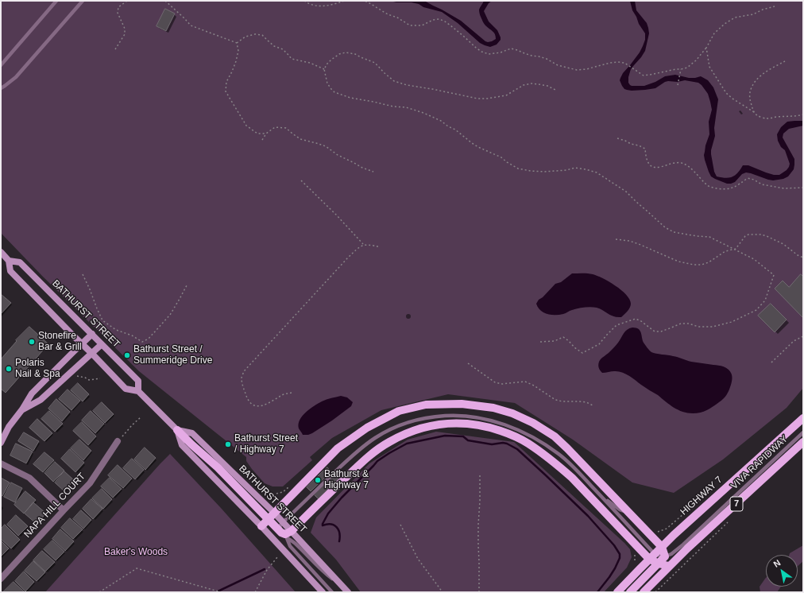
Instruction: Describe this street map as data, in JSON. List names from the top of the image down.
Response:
{
  "streets": {
    "main road": ["BATHURST STREET", "HIGHWAY 7", "7"],
    "street": ["NAPA HILL COURT"],
    "lane": ["VIVA RAPIDWAY"]
  },
  "parks": ["Baker's Woods"],
  "places": [
    "Stonefire Bar & Grill",
    "Bathurst Street / Summeridge Drive",
    "Polaris Nail & Spa",
    "Bathurst Street / Highway 7",
    "Bathurst & Highway 7"
  ],
  "north": "top left"
}
